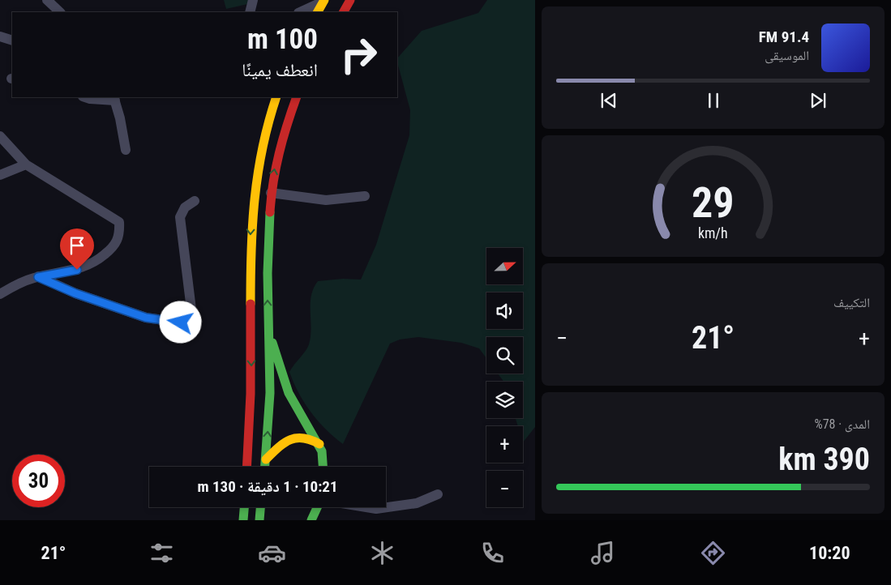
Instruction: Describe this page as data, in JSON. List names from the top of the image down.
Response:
{
  "north": "right",
  "page": {
    "turn": ["100 m", "انعطف يمينًا"],
    "song": ["91.4 FM", "الموسيقى"],
    "map_buttons": ["+", "−"],
    "tile": [
      "التكييف",
      ["المدى · 78%", "390 km"]
    ],
    "heat": ["−", "21°", "+"],
    "limit": "30",
    "trip": "10:21 · 1 دقيقة · 130 m",
    "tabs": ["10:20", "21°"],
    "gauge": ["29", "km/h"]
  }
}
